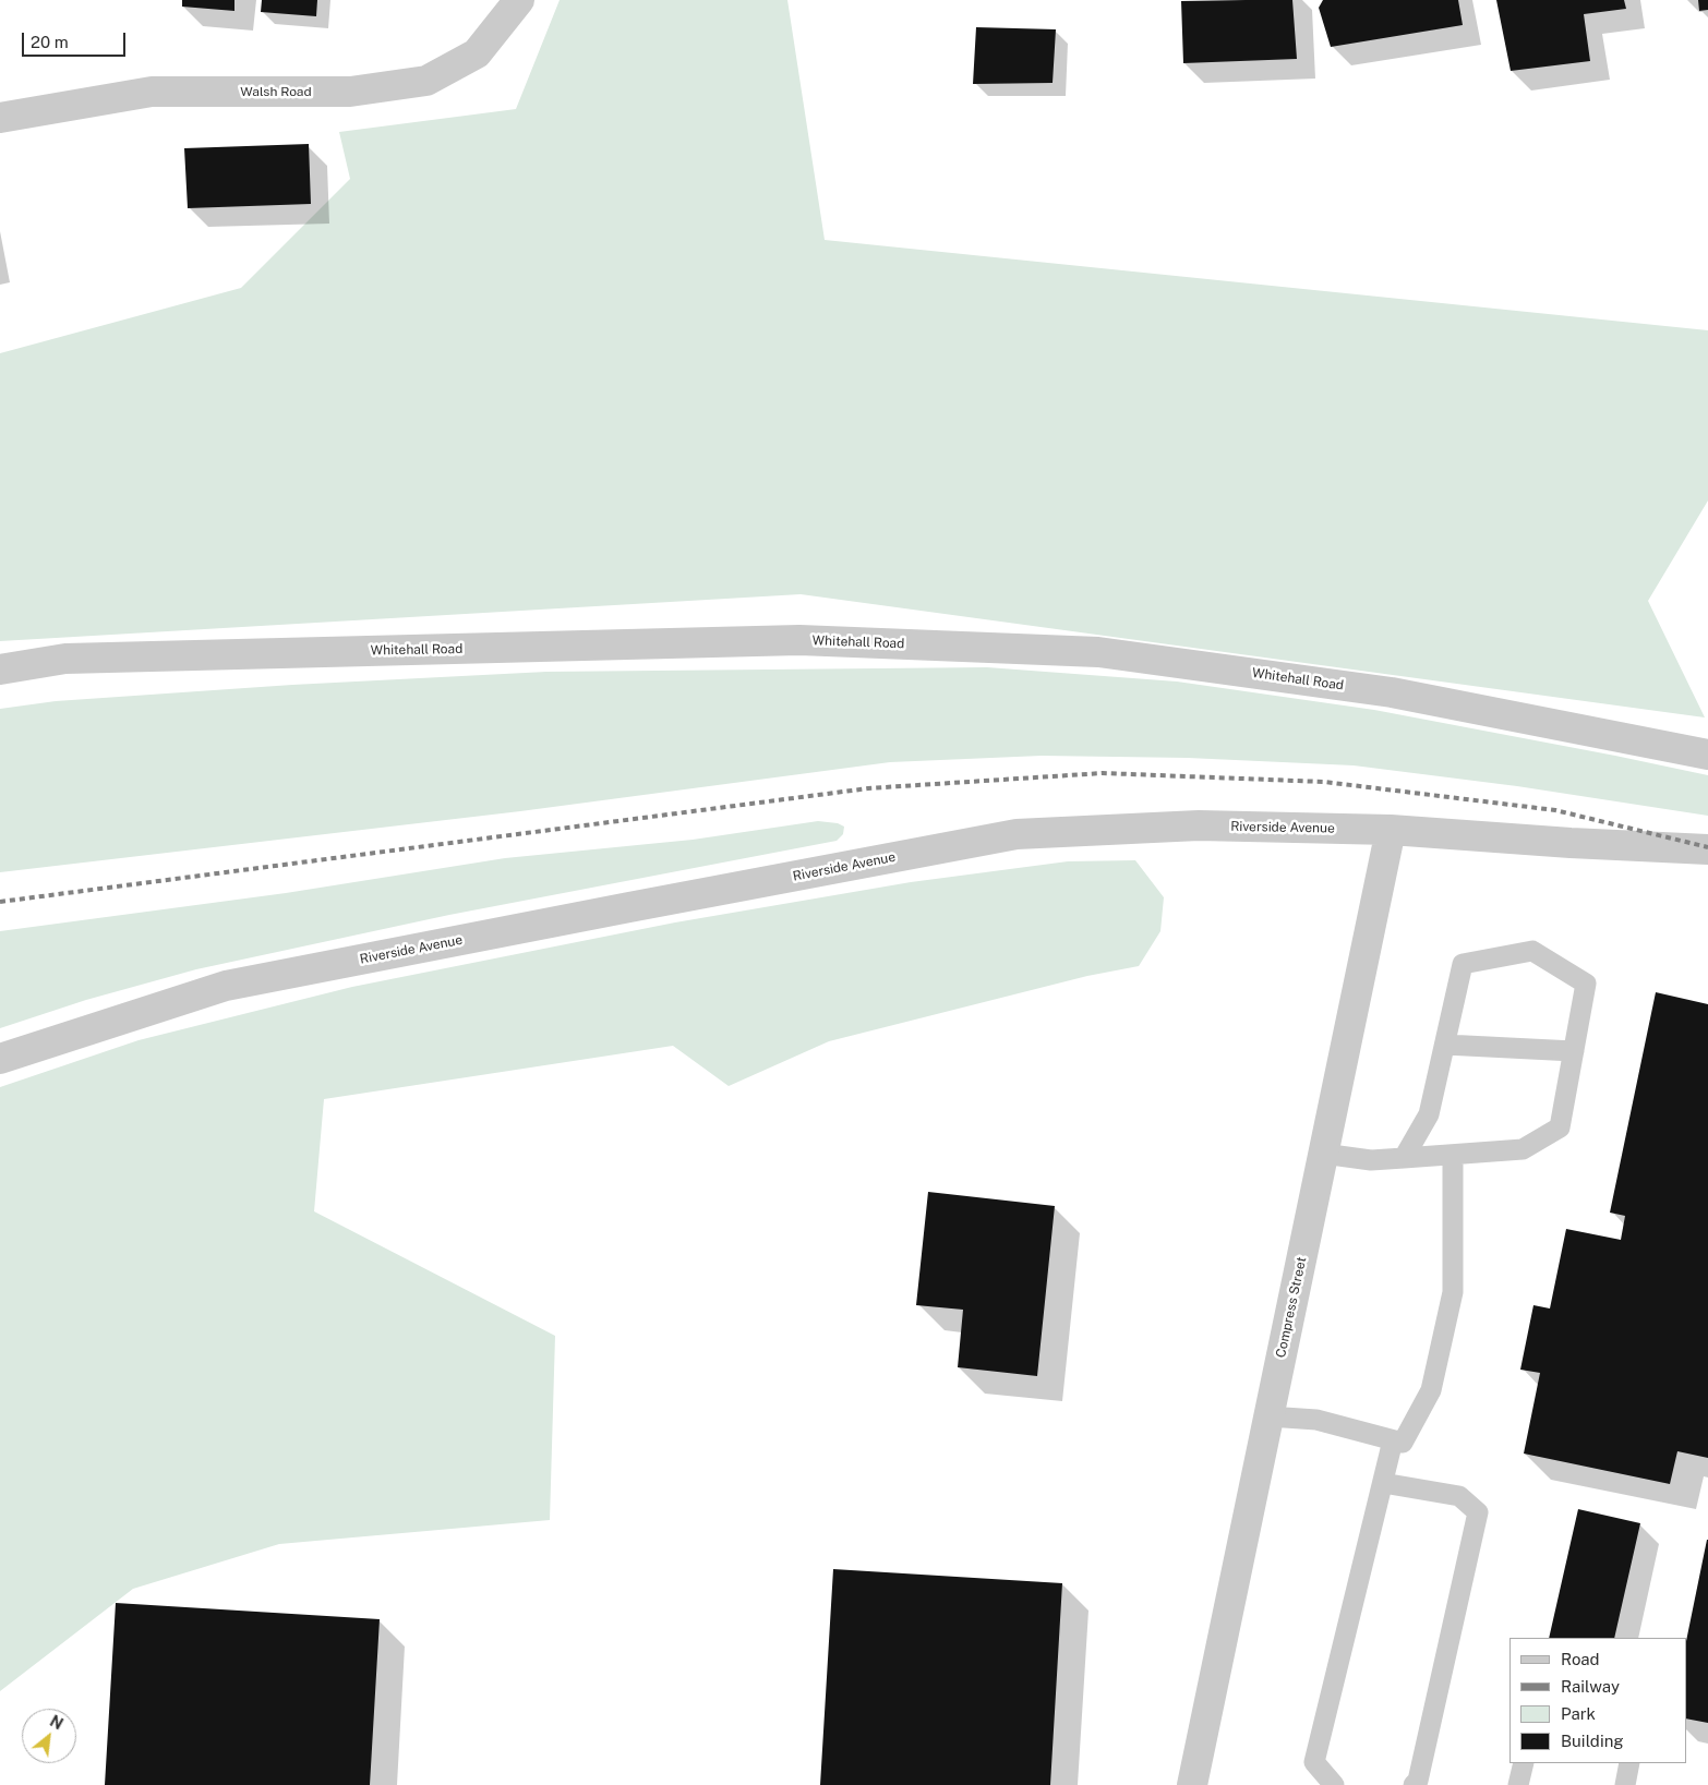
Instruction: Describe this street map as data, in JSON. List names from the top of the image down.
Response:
{
  "streets": {
    "street": [
      "Walsh Road",
      "Whitehall Road",
      "Riverside Avenue",
      "Compress Street"
    ]
  },
  "crossings": [
    ["Riverside Avenue", "Compress Street"]
  ],
  "legend": [
    "Road",
    "Railway",
    "Park",
    "Building"
  ],
  "scale_bar": "20 m",
  "north": "top right"
}
